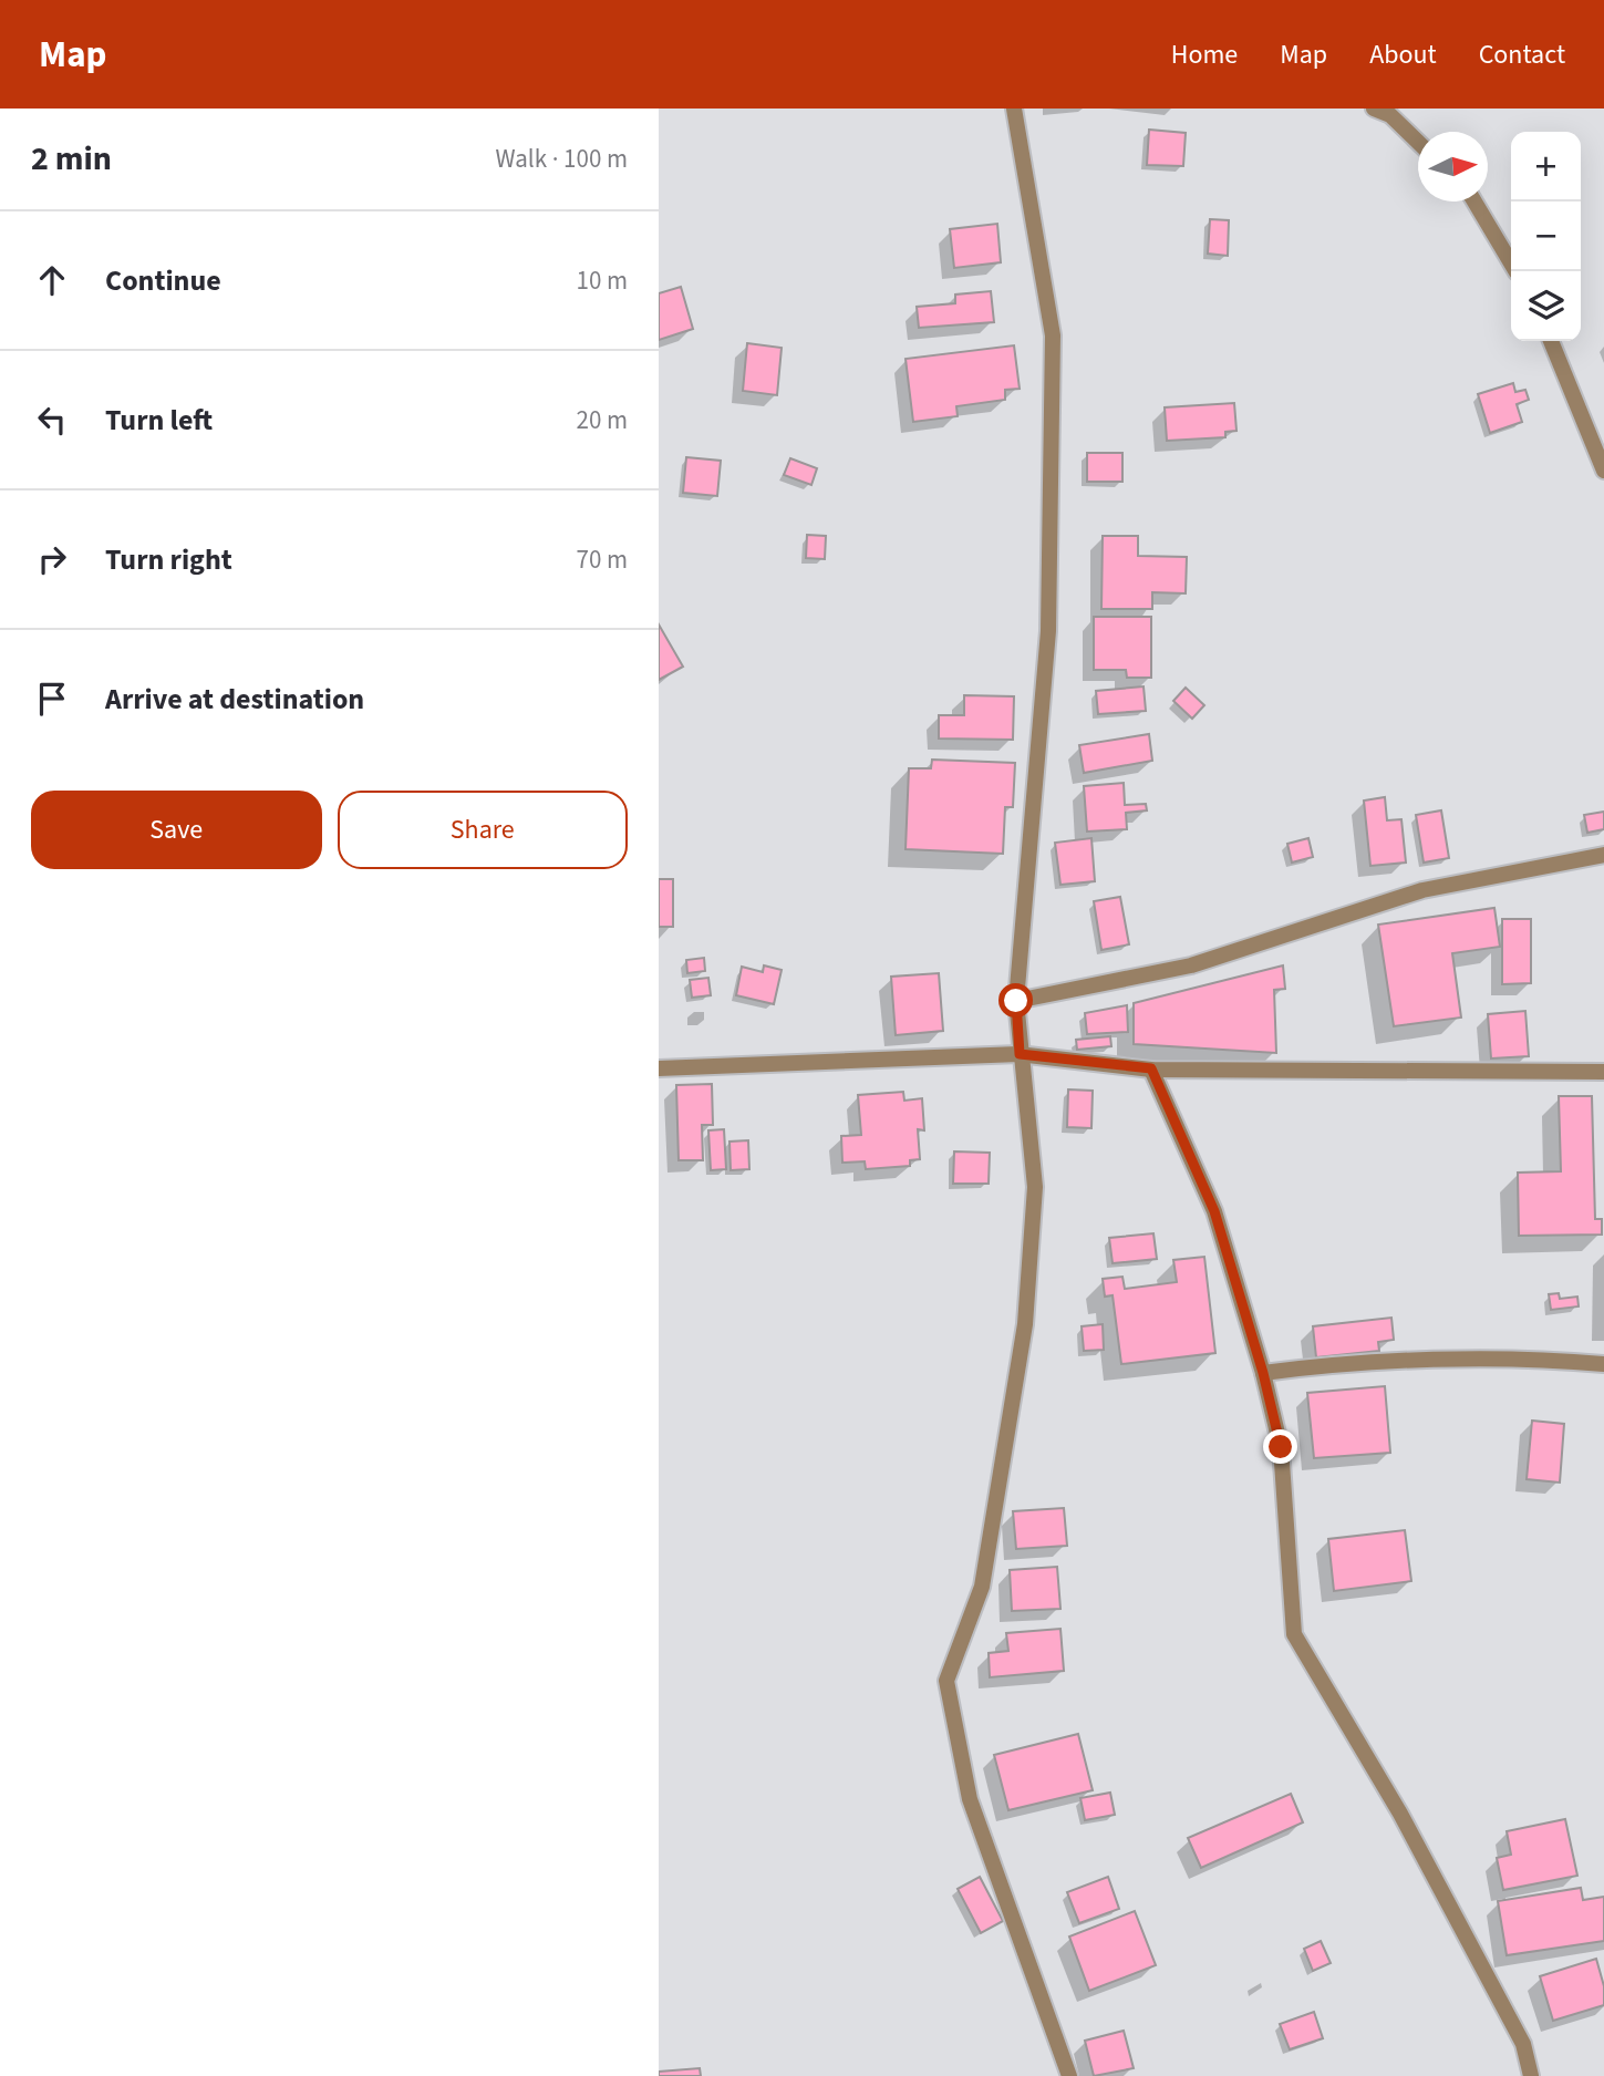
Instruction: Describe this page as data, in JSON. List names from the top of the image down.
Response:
{
  "north": "right",
  "page": {
    "header": "Map",
    "nav": [
      "Home",
      "Map",
      "About",
      "Contact"
    ],
    "heading": ["2 min", "Walk · 100 m"],
    "map_buttons": ["+", "−"],
    "list": [
      ["Continue", "10 m"],
      ["Turn left", "20 m"],
      ["Turn right", "70 m"],
      "Arrive at destination"
    ],
    "buttons": ["Save", "Share"]
  }
}
